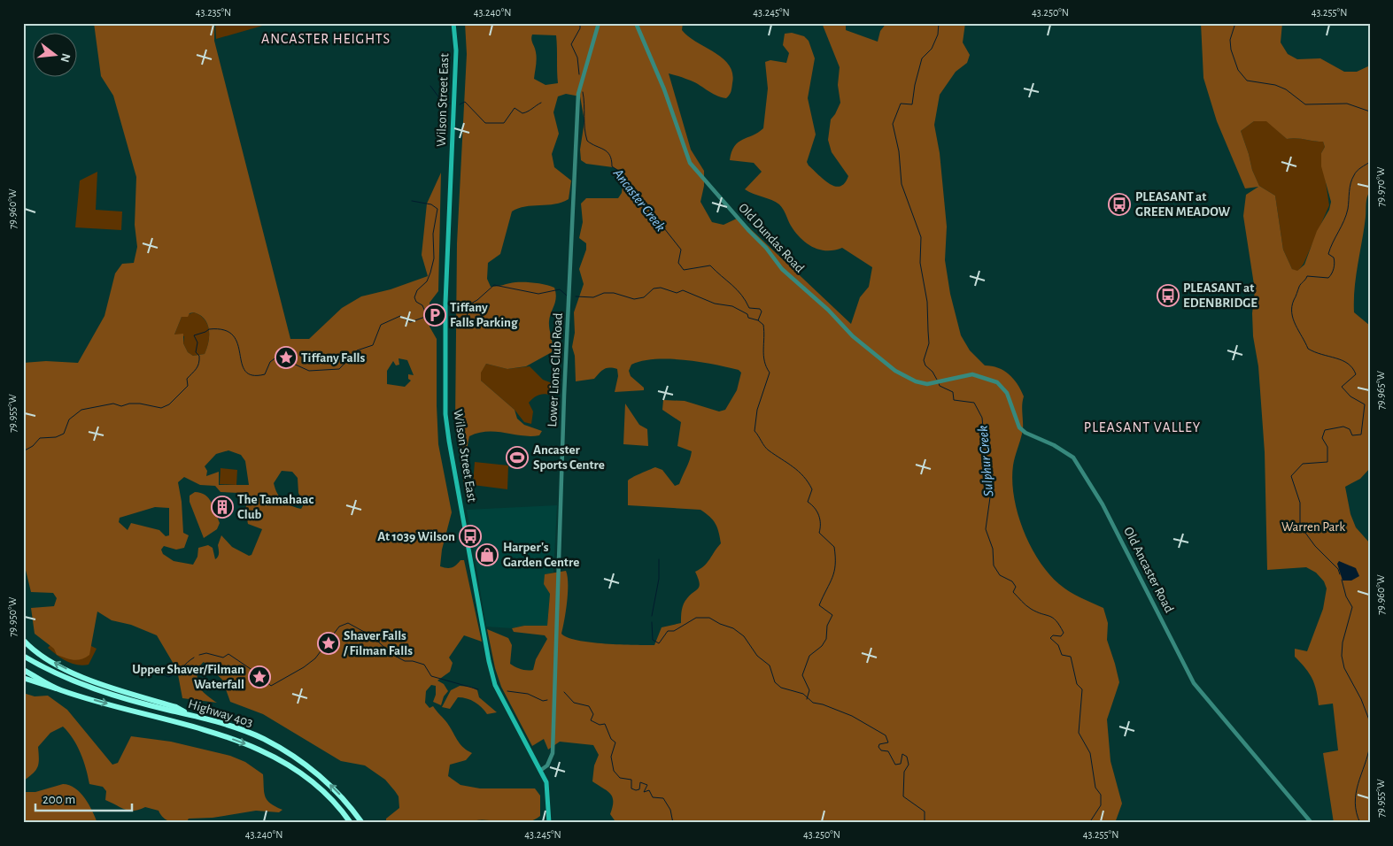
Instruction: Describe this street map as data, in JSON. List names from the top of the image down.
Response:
{
  "streets": {
    "highway": ["Highway 403"],
    "main road": ["Wilson Street East"],
    "street": ["Old Dundas Road", "Lower Lions Club Road", "Old Ancaster Road"]
  },
  "crossings": [
    ["Wilson Street East", "Lower Lions Club Road"],
    ["Old Dundas Road", "Old Ancaster Road"]
  ],
  "districts": ["ANCASTER HEIGHTS", "PLEASANT VALLEY"],
  "water": ["Ancaster Creek", "Sulphur Creek"],
  "parks": ["Warren Park"],
  "places": {
    "bus stop": ["PLEASANT at GREEN MEADOW", "PLEASANT at EDENBRIDGE", "At 1039 Wilson"],
    "parking": ["Tiffany Falls Parking"],
    "place": ["Tiffany Falls", "Shaver Falls / Filman Falls", "Upper Shaver/Filman Waterfall"],
    "sports": ["Ancaster Sports Centre"],
    "building": ["The Tamahaac Club"],
    "shop": ["Harper's Garden Centre"]
  },
  "scale_bar": "200 m",
  "north": "right",
  "coordinates": [
    "43.235°N",
    "43.240°N",
    "43.245°N",
    "43.250°N",
    "43.255°N",
    "79.970°W",
    "79.960°W",
    "79.965°W",
    "79.955°W",
    "79.950°W"
  ]
}
